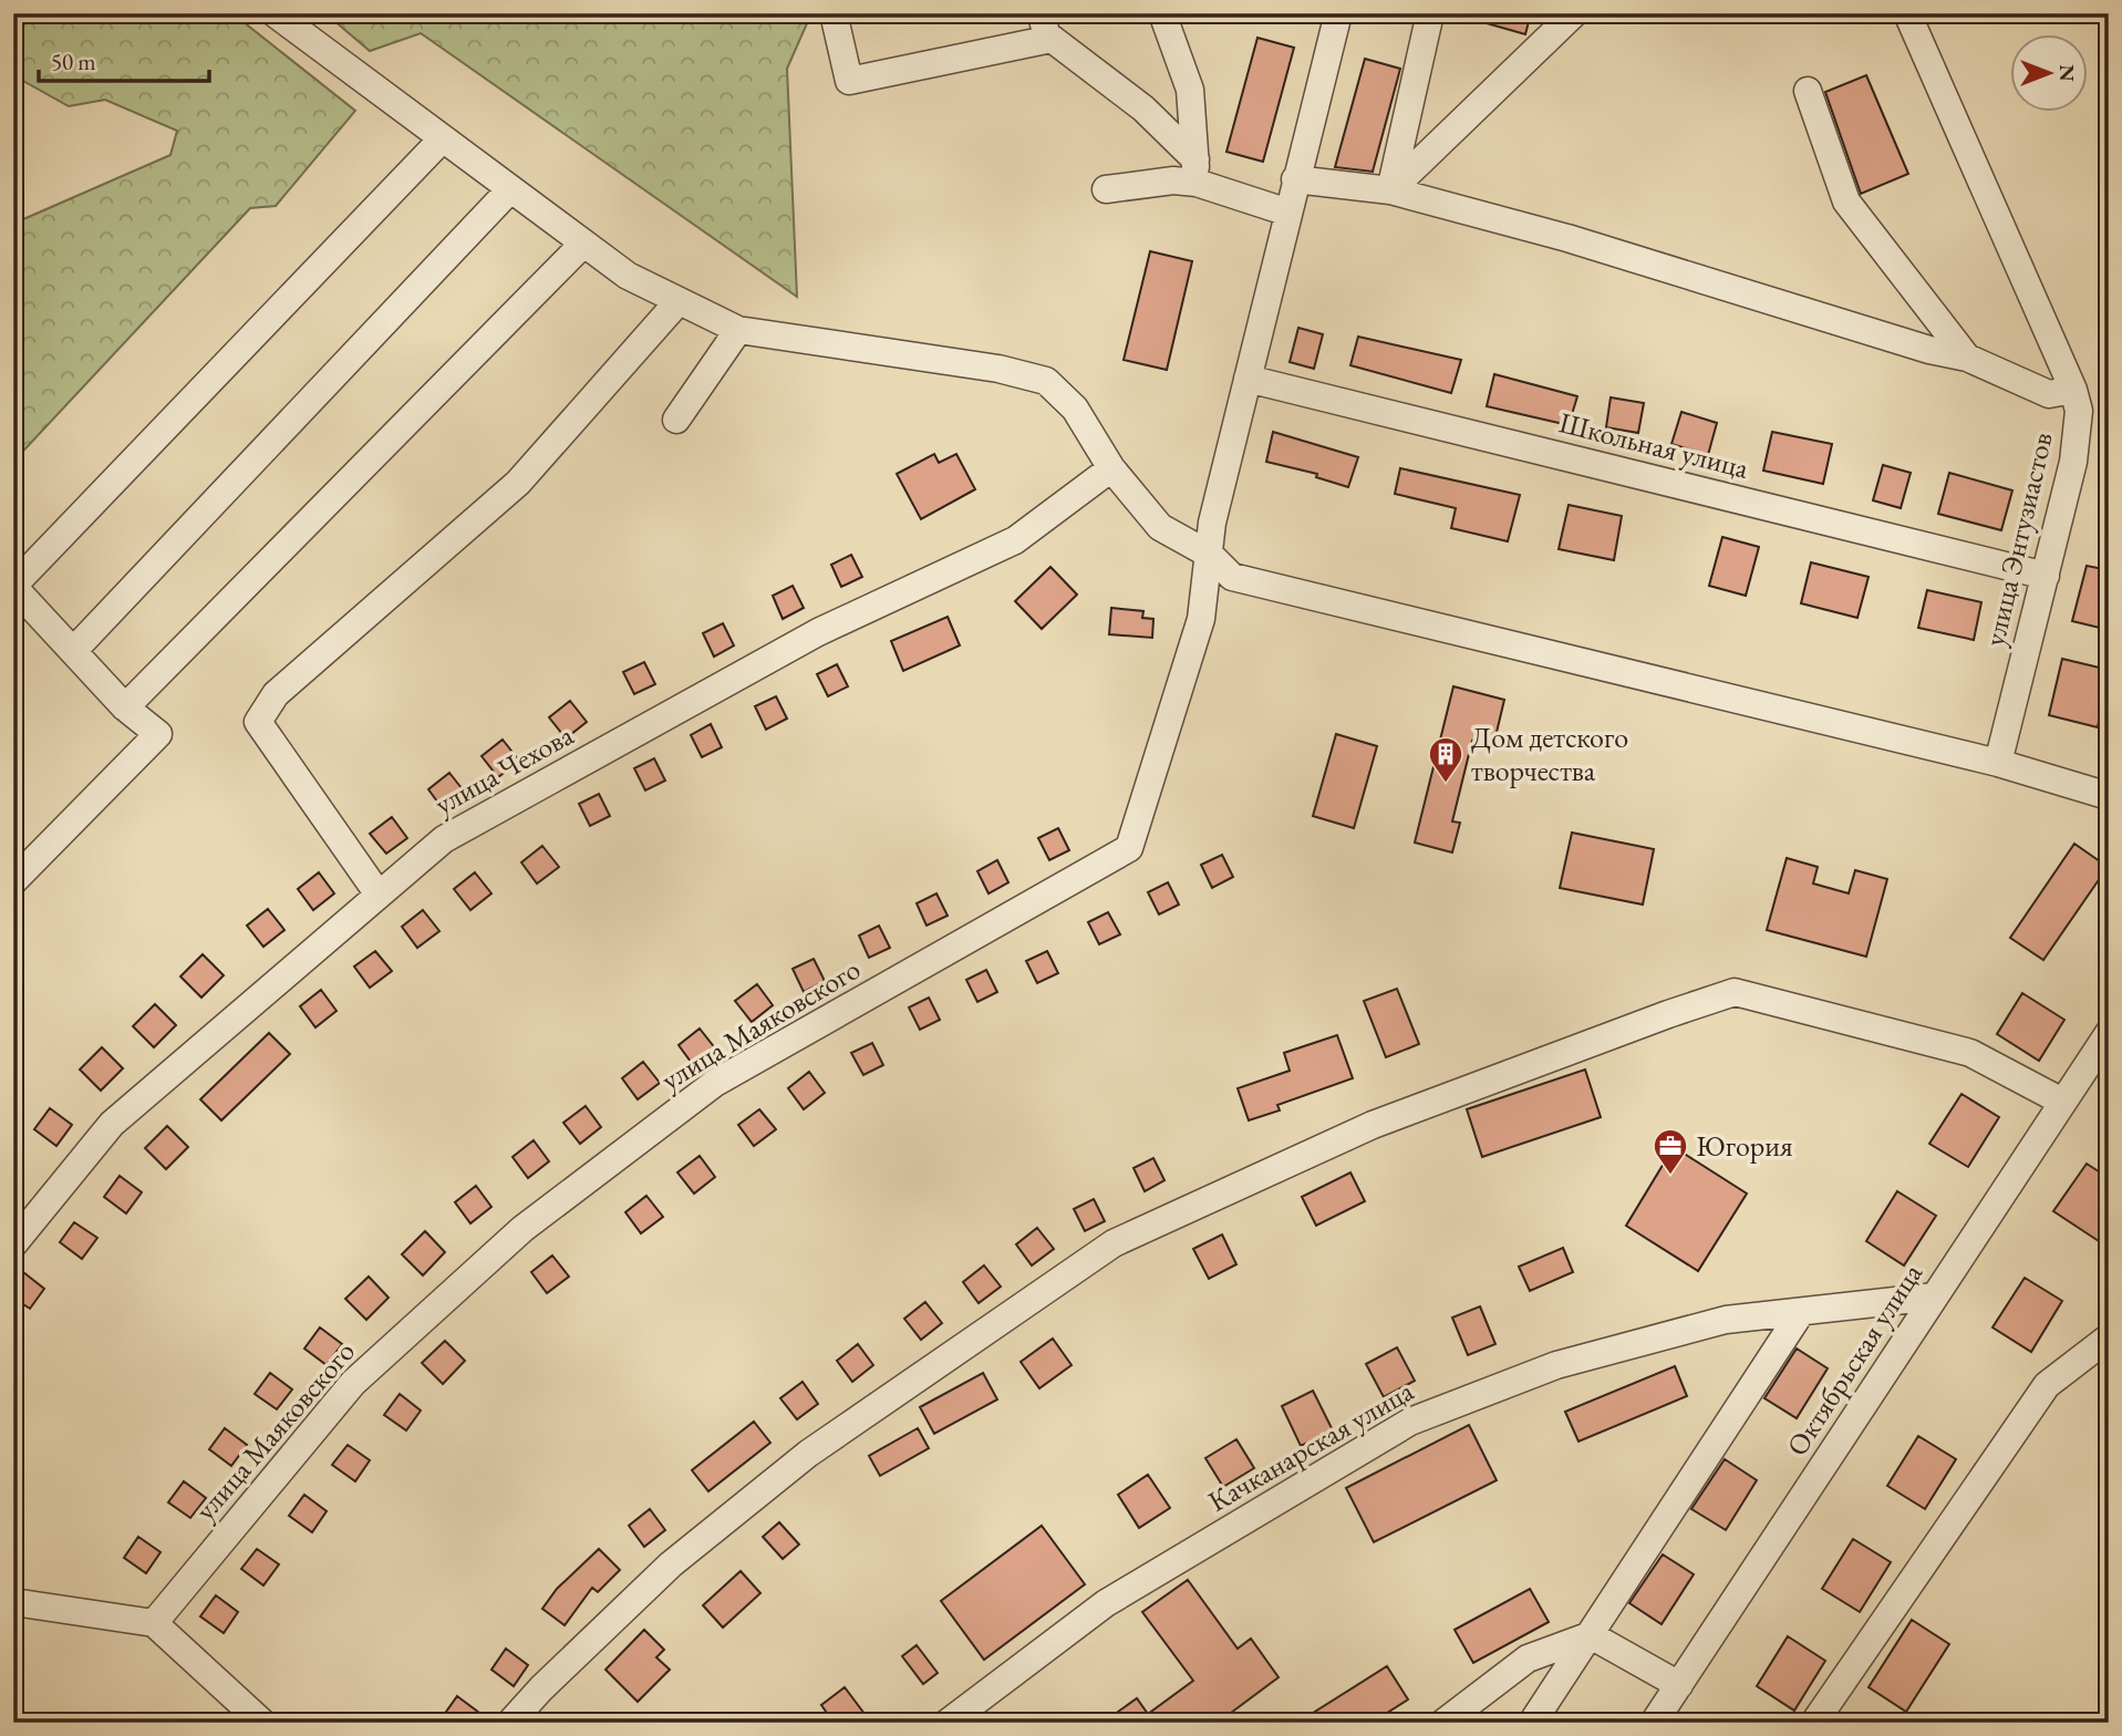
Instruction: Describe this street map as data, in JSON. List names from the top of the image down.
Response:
{
  "streets": {
    "street": [
      "Школьная улица",
      "улица Энтузиастов",
      "улица Чехова",
      "улица Маяковского",
      "Октябрьская улица",
      "Качканарская улица"
    ]
  },
  "crossings": [
    ["Школьная улица", "улица Энтузиастов"],
    ["Школьная улица", "улица Маяковского"],
    ["Октябрьская улица", "Качканарская улица"]
  ],
  "places": {
    "building": ["Дом детского творчества"],
    "office": ["Югория"]
  },
  "scale_bar": "50 m",
  "north": "right"
}
